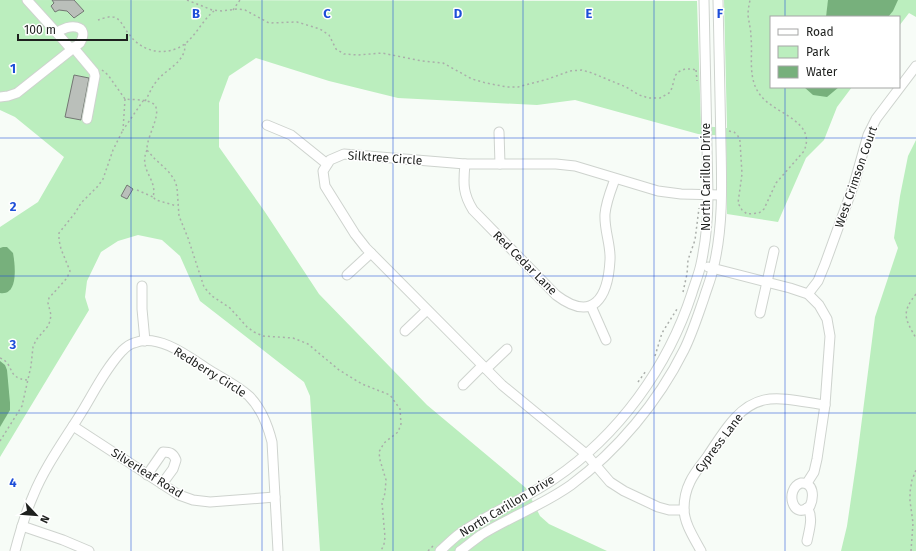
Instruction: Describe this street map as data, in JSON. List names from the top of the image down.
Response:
{
  "streets": {
    "street": [
      "Silktree Circle",
      "North Carillon Drive",
      "West Crimson Court",
      "Red Cedar Lane",
      "Redberry Circle",
      "Cypress Lane",
      "Silverleaf Road"
    ]
  },
  "crossings": [
    ["Silktree Circle", "North Carillon Drive"],
    ["Silktree Circle", "Red Cedar Lane"],
    ["Redberry Circle", "Silverleaf Road"]
  ],
  "legend": ["Road", "Park", "Water"],
  "scale_bar": "100 m",
  "north": "bottom right",
  "grid": {
    "columns": [
      "B",
      "C",
      "D",
      "E",
      "F"
    ],
    "rows": [
      "1",
      "2",
      "3",
      "4"
    ]
  }
}
